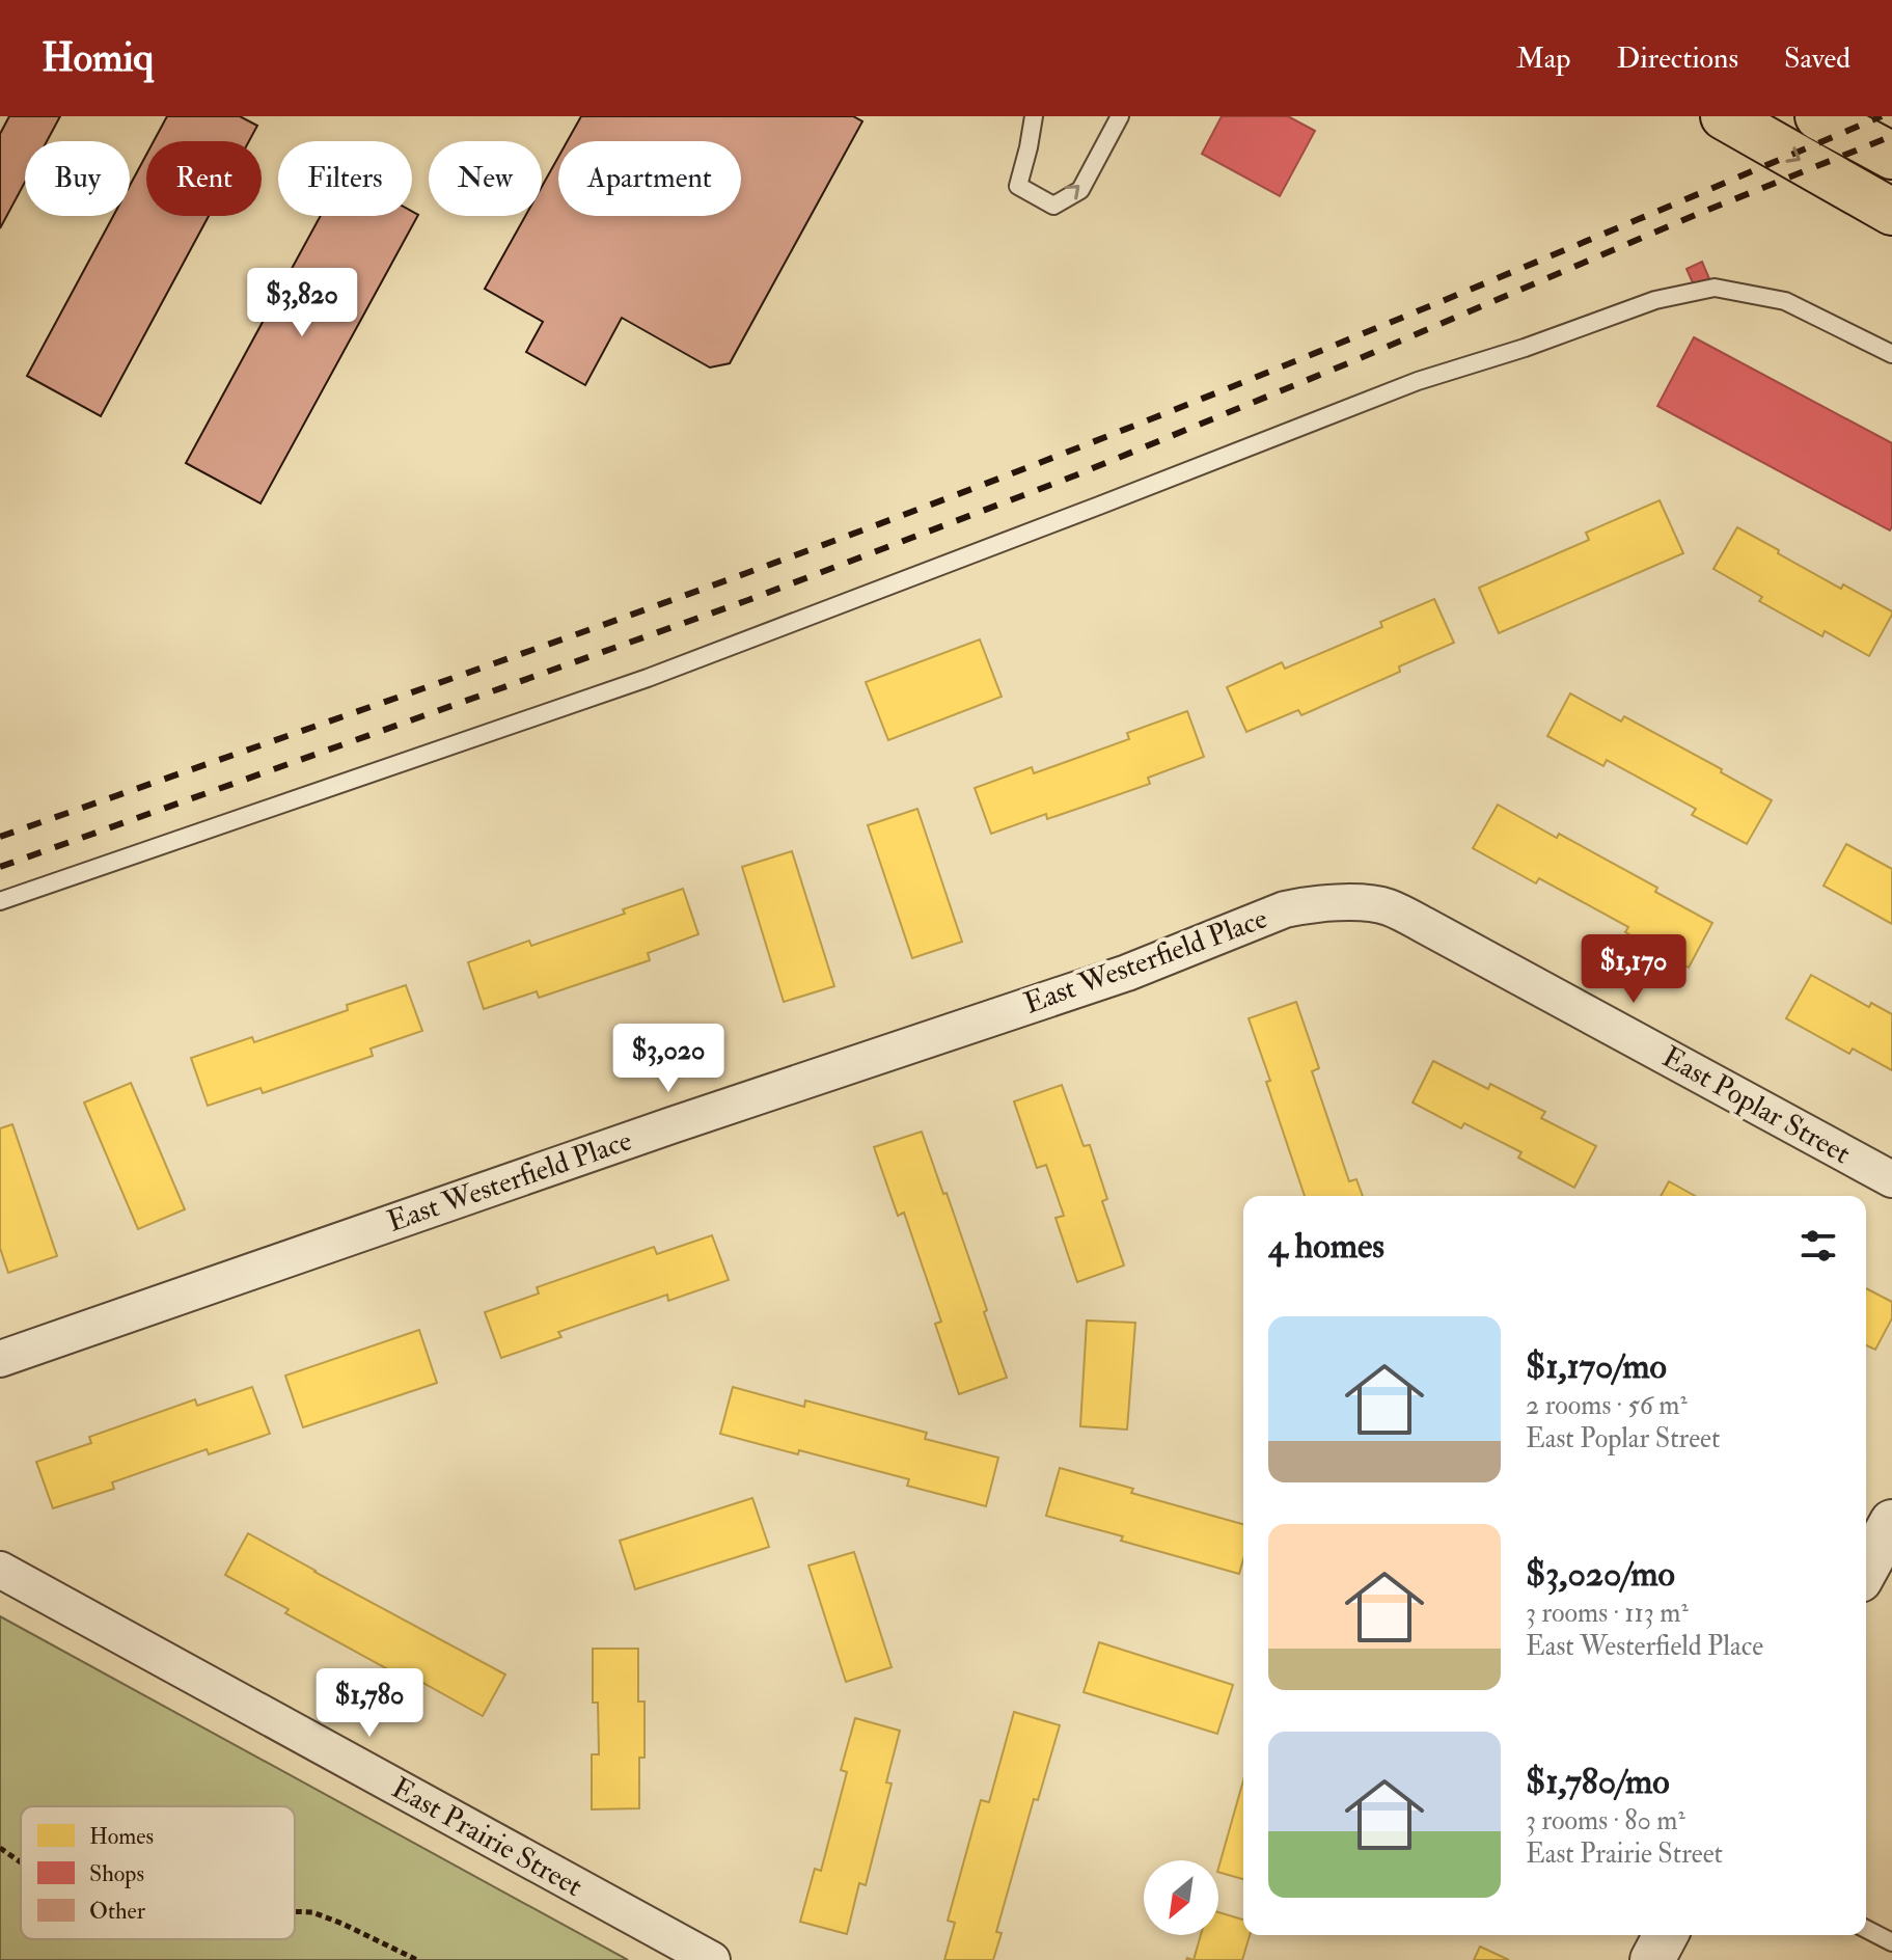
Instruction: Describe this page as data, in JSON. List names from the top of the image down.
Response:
{
  "streets": {
    "street": ["East Westerfield Place", "East Poplar Street", "East Prairie Street"]
  },
  "crossings": [
    ["East Westerfield Place", "East Poplar Street"]
  ],
  "legend": ["Homes", "Shops", "Other"],
  "north": "bottom left",
  "page": {
    "header": "Homiq",
    "nav": ["Map", "Directions", "Saved"],
    "chip": [
      "Buy",
      "Rent",
      "Filters",
      "New",
      "Apartment"
    ],
    "price": [
      "$3,820",
      "$1,170",
      "$3,020",
      "$1,780"
    ],
    "heading": "4 homes",
    "list": [
      {
        "name": "$1,170/mo",
        "note": "2 rooms · 56 m² · East Poplar Street"
      },
      {
        "name": "$3,020/mo",
        "note": "3 rooms · 113 m² · East Westerfield Place"
      },
      {
        "name": "$1,780/mo",
        "note": "3 rooms · 80 m² · East Prairie Street"
      }
    ]
  }
}
